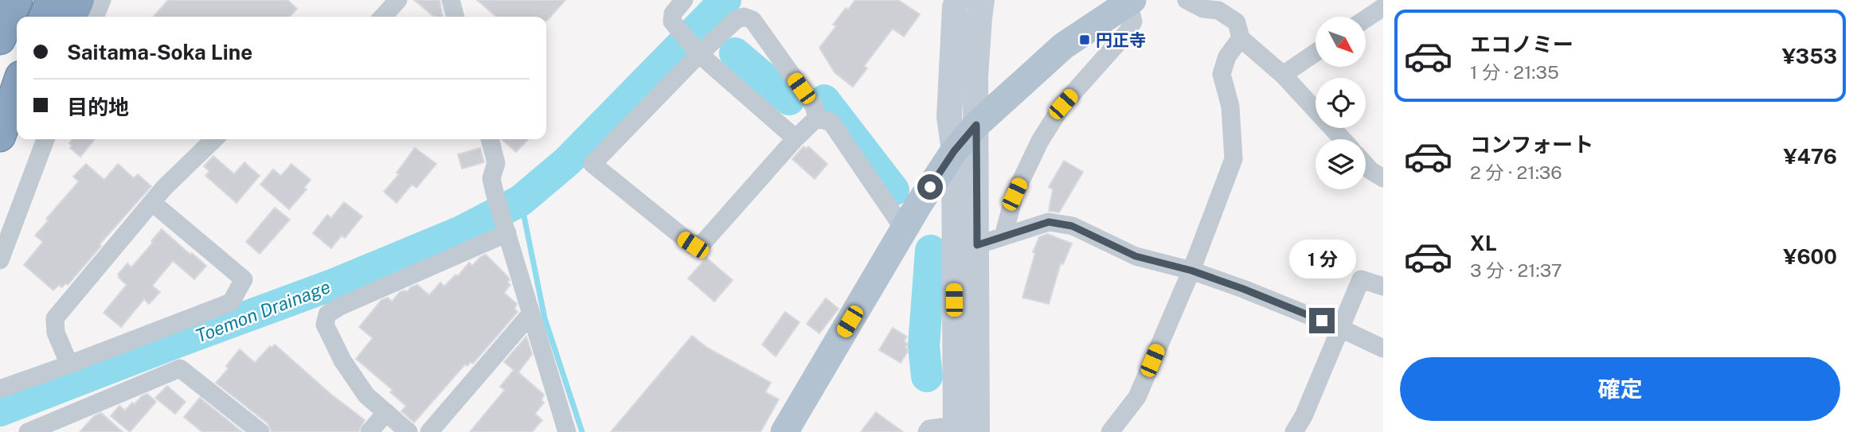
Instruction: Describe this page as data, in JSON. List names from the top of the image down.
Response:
{
  "water": ["Toemon Drainage"],
  "places": {
    "transit": ["円正寺"]
  },
  "north": "bottom right",
  "page": {
    "list": [
      {
        "name": "エコノミー",
        "note": "1 分 · 21:35",
        "value": "¥353"
      },
      {
        "name": "コンフォート",
        "note": "2 分 · 21:36",
        "value": "¥476"
      },
      {
        "name": "XL",
        "note": "3 分 · 21:37",
        "value": "¥600"
      }
    ],
    "banner": ["Saitama-Soka Line", "目的地"],
    "bubble": "1 分",
    "buttons": "確定"
  }
}
